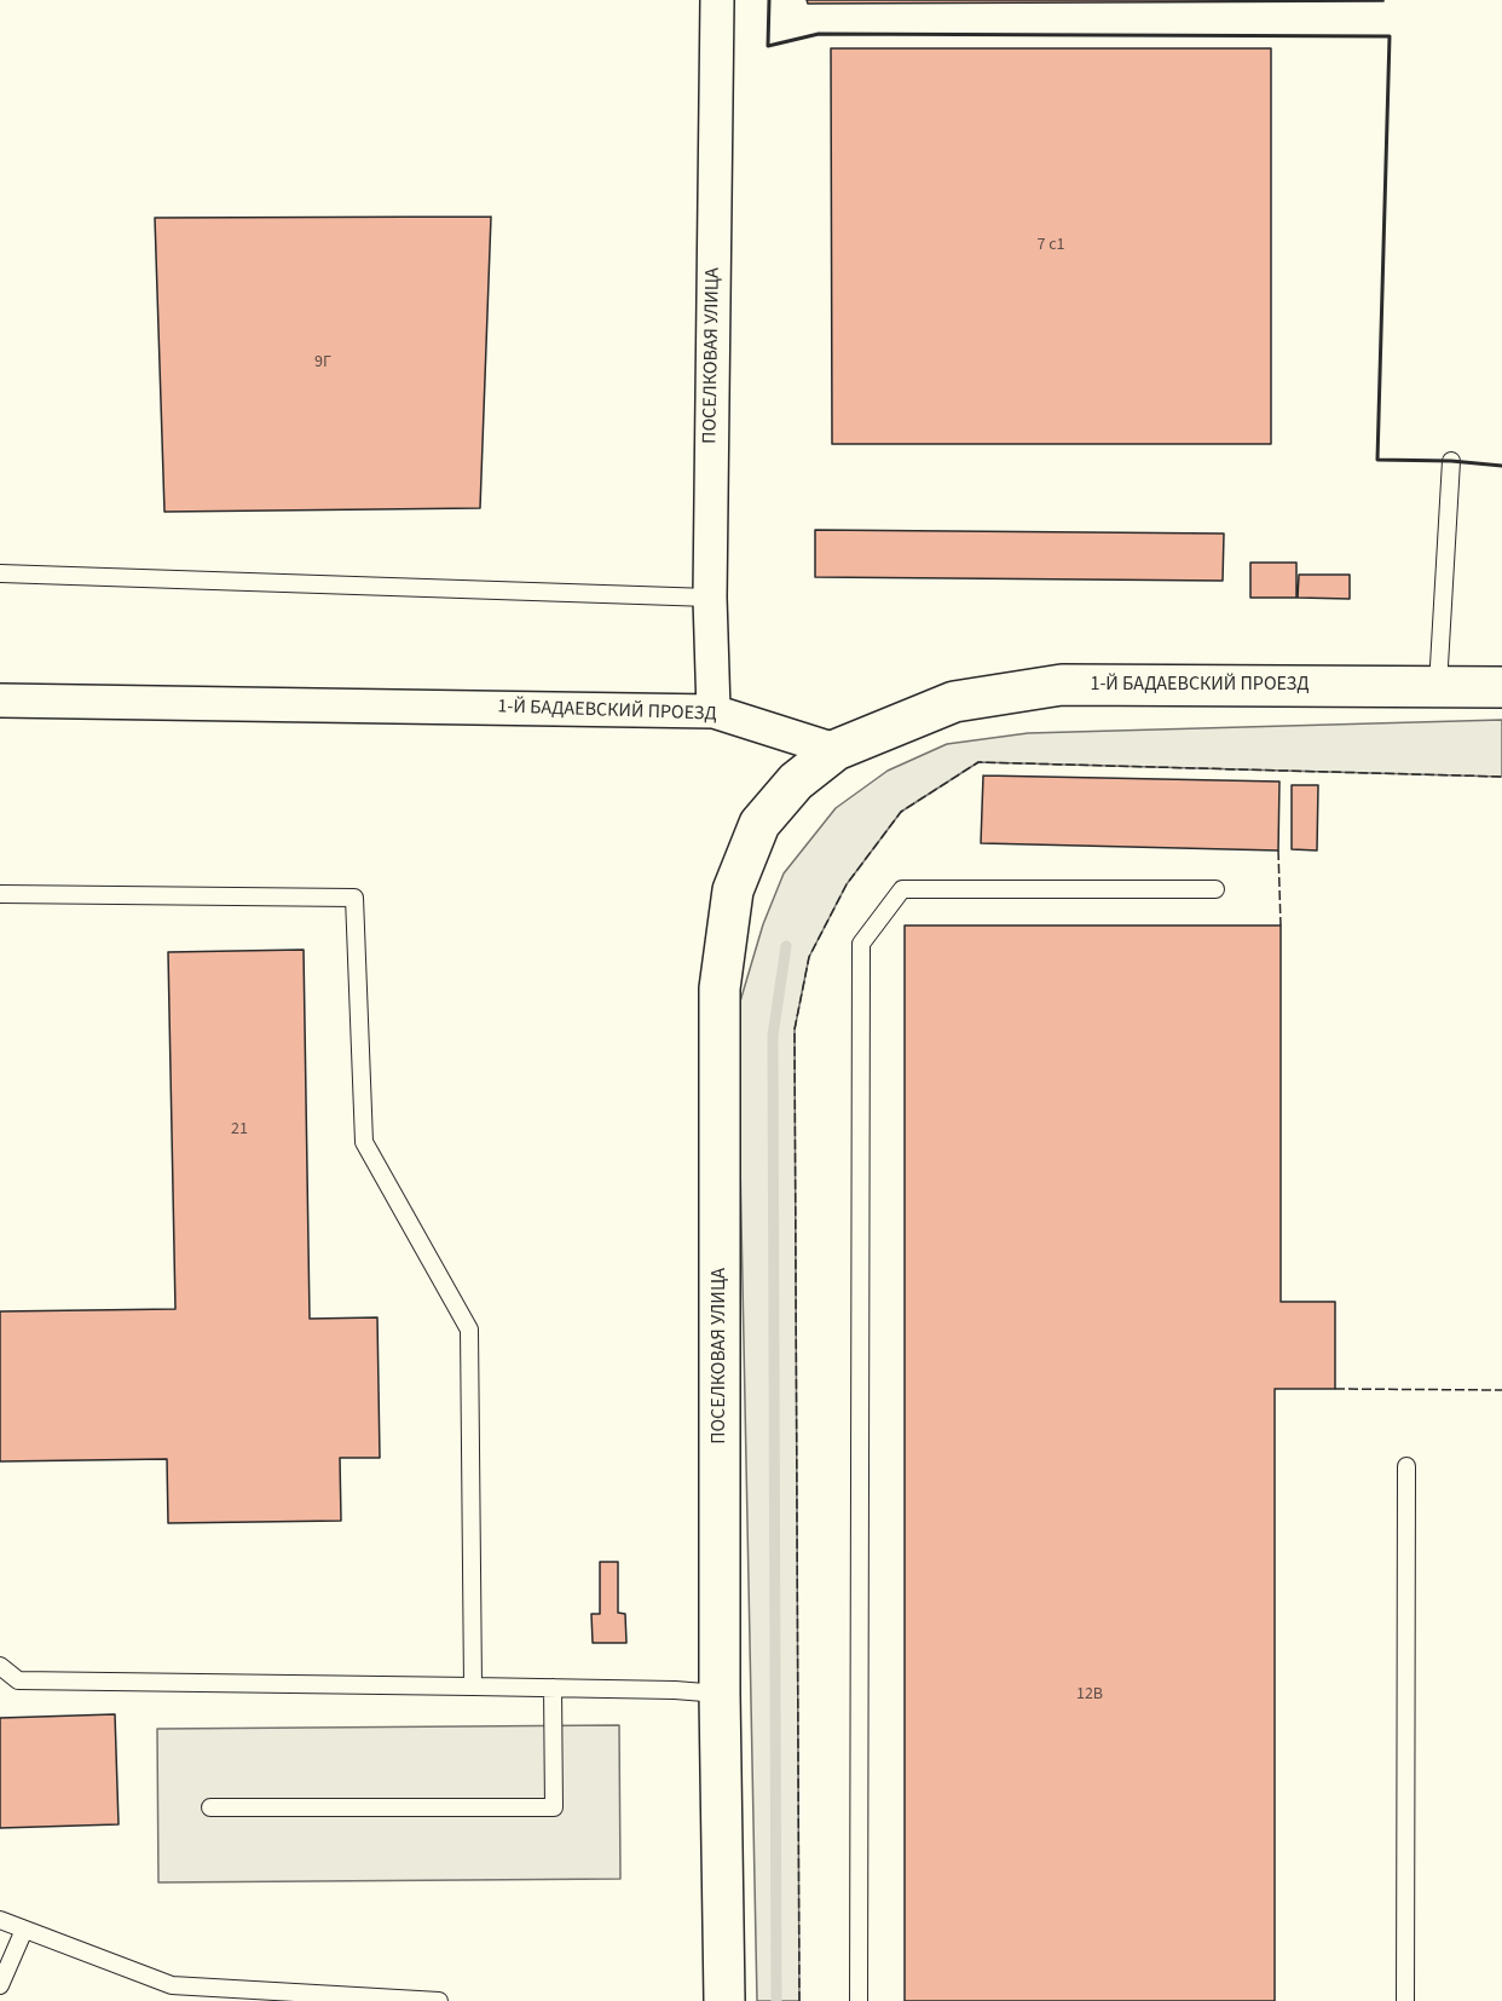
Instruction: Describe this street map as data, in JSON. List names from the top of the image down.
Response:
{
  "streets": {
    "street": ["ПОСЕЛКОВАЯ УЛИЦА", "1-Й БАДАЕВСКИЙ ПРОЕЗД"]
  },
  "crossings": [
    ["ПОСЕЛКОВАЯ УЛИЦА", "1-Й БАДАЕВСКИЙ ПРОЕЗД"]
  ],
  "house_numbers": [
    "7 с1",
    "9Г",
    "21",
    "12В"
  ]
}
